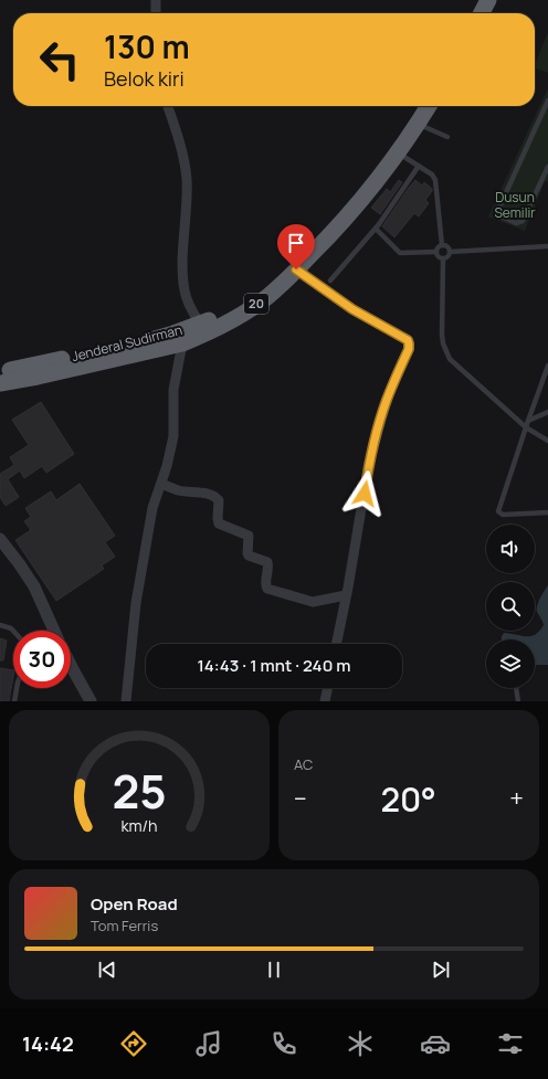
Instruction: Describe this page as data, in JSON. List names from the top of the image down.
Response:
{
  "streets": {
    "highway": ["20", "Jenderal Sudirman"]
  },
  "crossings": [
    ["20", "Jenderal Sudirman"]
  ],
  "parks": ["Dusun Semilir"],
  "page": {
    "turn": ["130 m", "Belok kiri"],
    "limit": "30",
    "trip": "14:43 · 1 mnt · 240 m",
    "tile": "AC",
    "heat": ["−", "20°", "+"],
    "song": ["Open Road", "Tom Ferris"],
    "tabs": "14:42",
    "gauge": ["25", "km/h"]
  }
}
